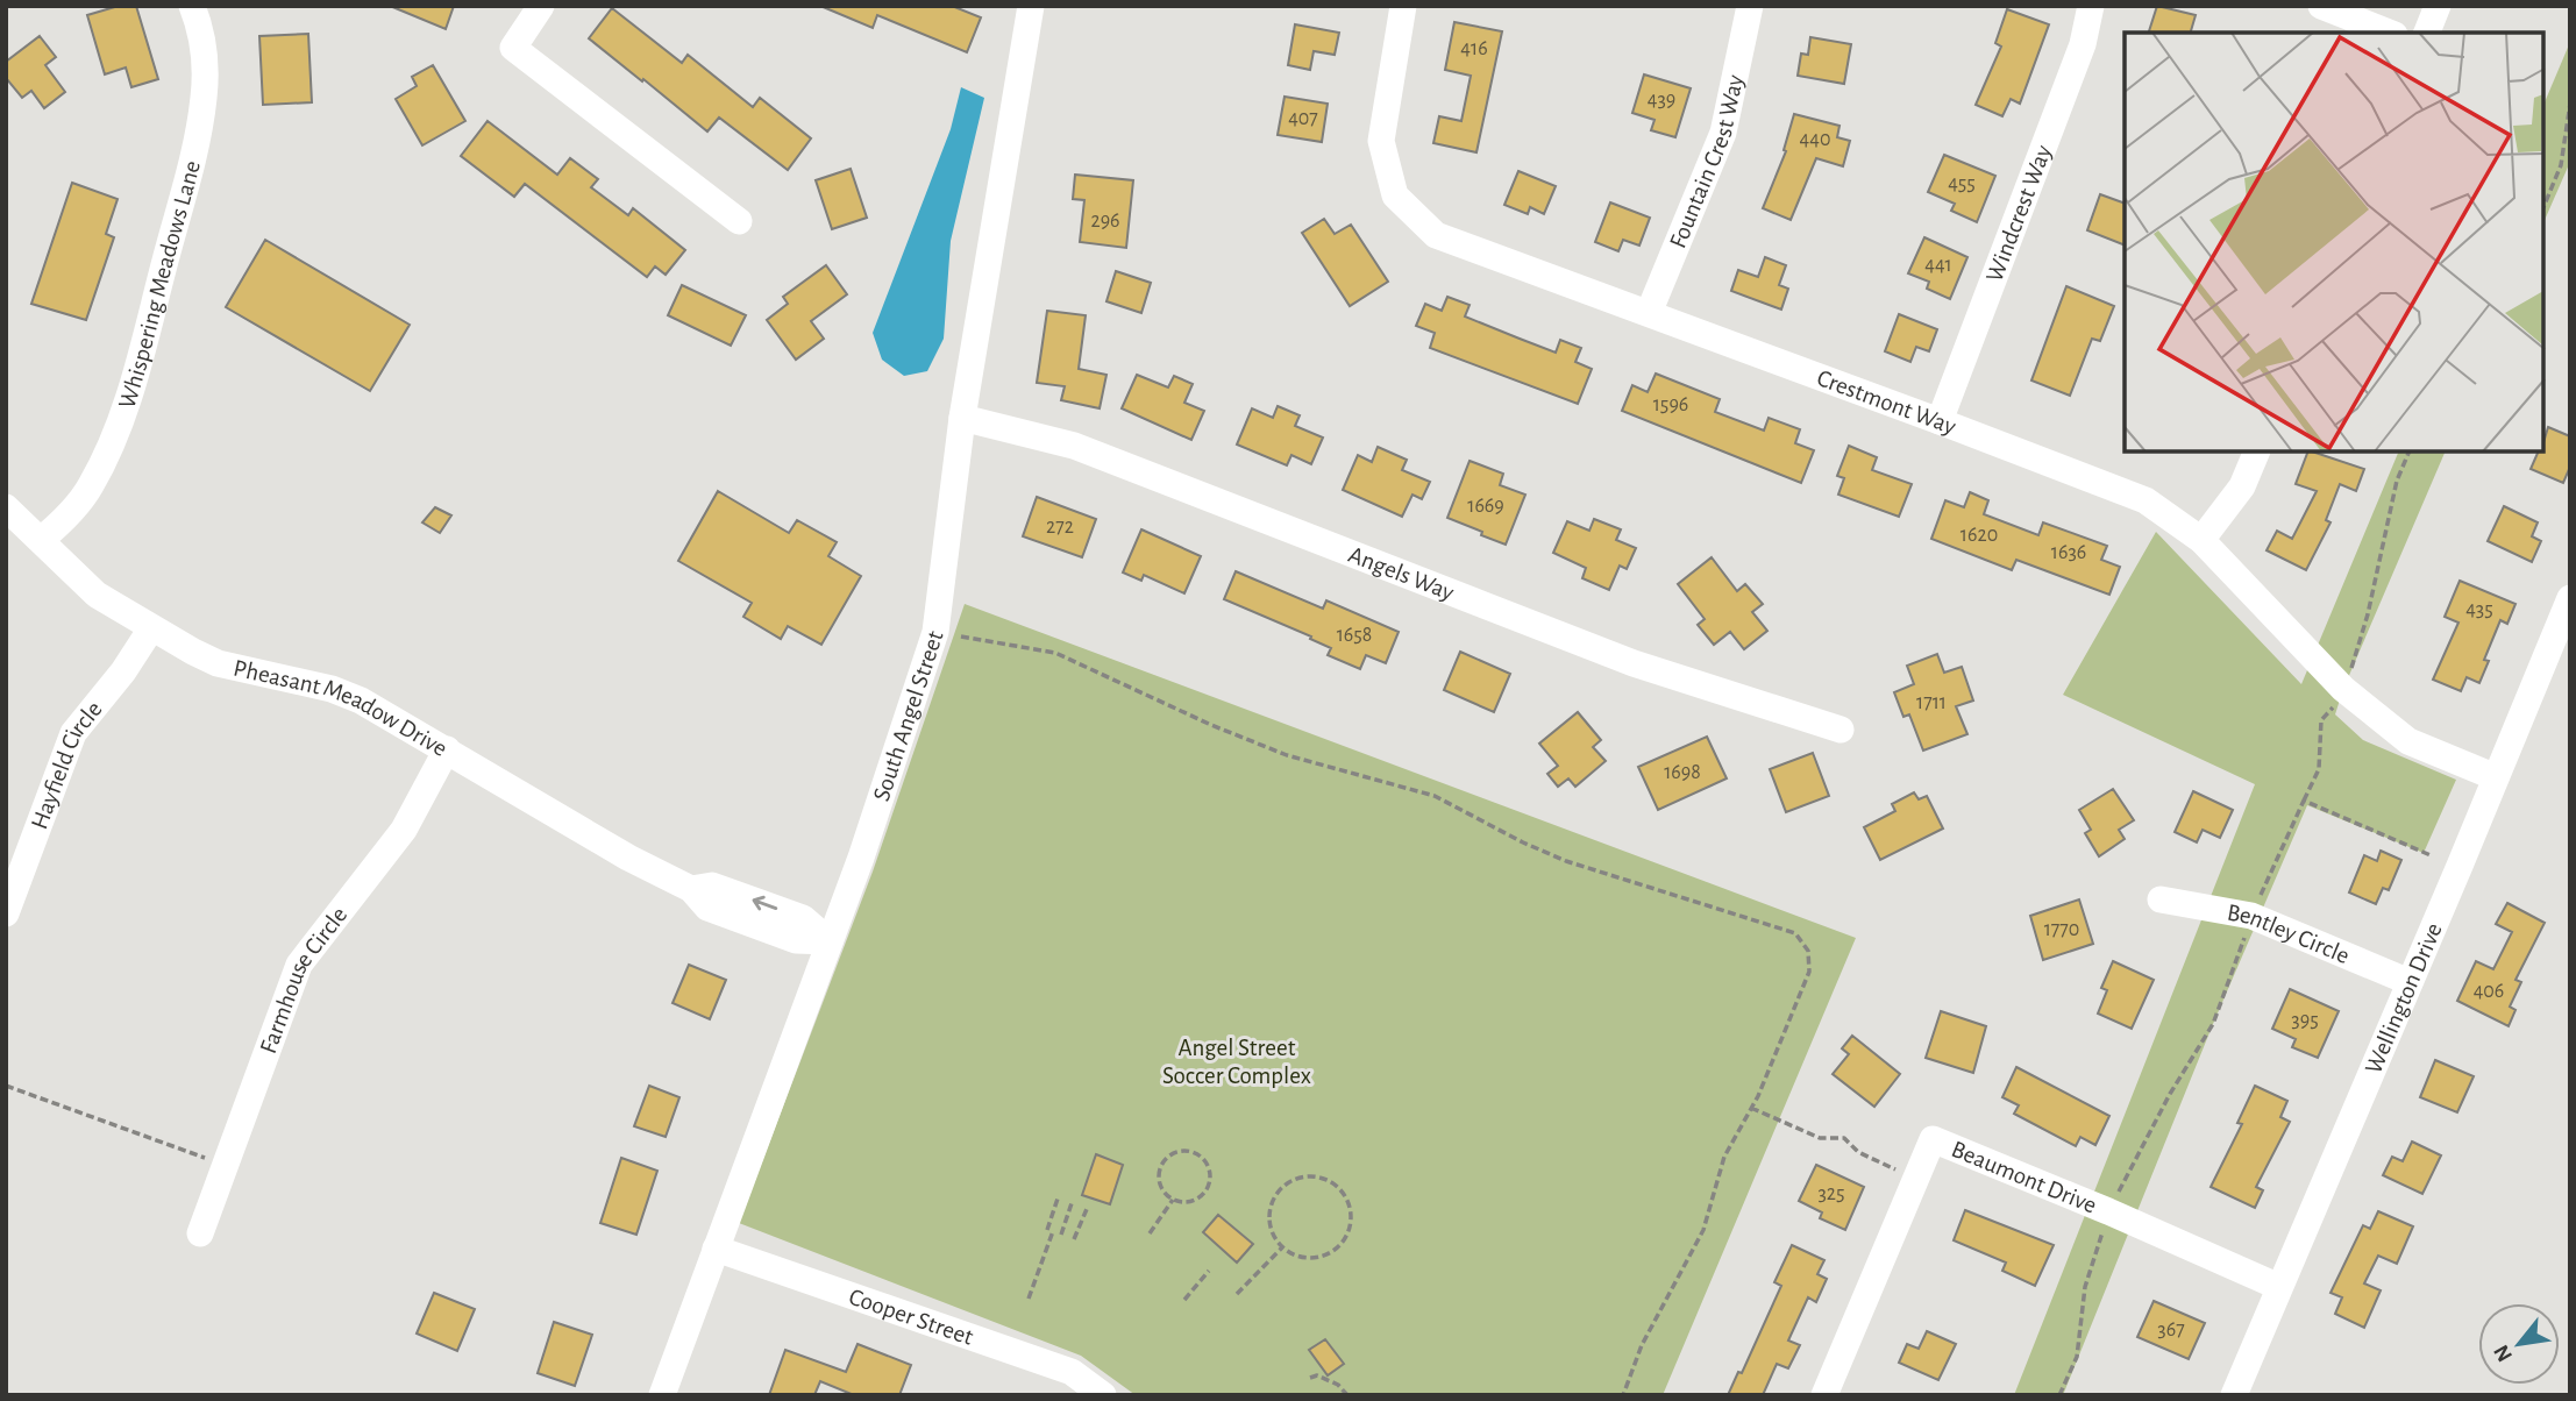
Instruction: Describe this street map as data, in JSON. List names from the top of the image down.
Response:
{
  "streets": {
    "street": [
      "Fountain Crest Way",
      "Windcrest Way",
      "Whispering Meadows Lane",
      "Crestmont Way",
      "Angels Way",
      "Pheasant Meadow Drive",
      "South Angel Street",
      "Hayfield Circle",
      "Bentley Circle",
      "Farmhouse Circle",
      "Wellington Drive",
      "Beaumont Drive",
      "Cooper Street"
    ]
  },
  "crossings": [
    ["Fountain Crest Way", "Crestmont Way"],
    ["Windcrest Way", "Crestmont Way"],
    ["Whispering Meadows Lane", "Pheasant Meadow Drive"],
    ["Crestmont Way", "Wellington Drive"],
    ["Angels Way", "South Angel Street"],
    ["Pheasant Meadow Drive", "South Angel Street"],
    ["Pheasant Meadow Drive", "Hayfield Circle"],
    ["Pheasant Meadow Drive", "Farmhouse Circle"],
    ["South Angel Street", "Cooper Street"],
    ["Bentley Circle", "Wellington Drive"],
    ["Wellington Drive", "Beaumont Drive"]
  ],
  "parks": ["Angel Street Soccer Complex"],
  "house_numbers": [
    "416",
    "439",
    "407",
    "440",
    "455",
    "296",
    "441",
    "1596",
    "1669",
    "272",
    "1620",
    "1636",
    "435",
    "1658",
    "1711",
    "1698",
    "1770",
    "406",
    "395",
    "325",
    "367"
  ],
  "north": "bottom left"
}
